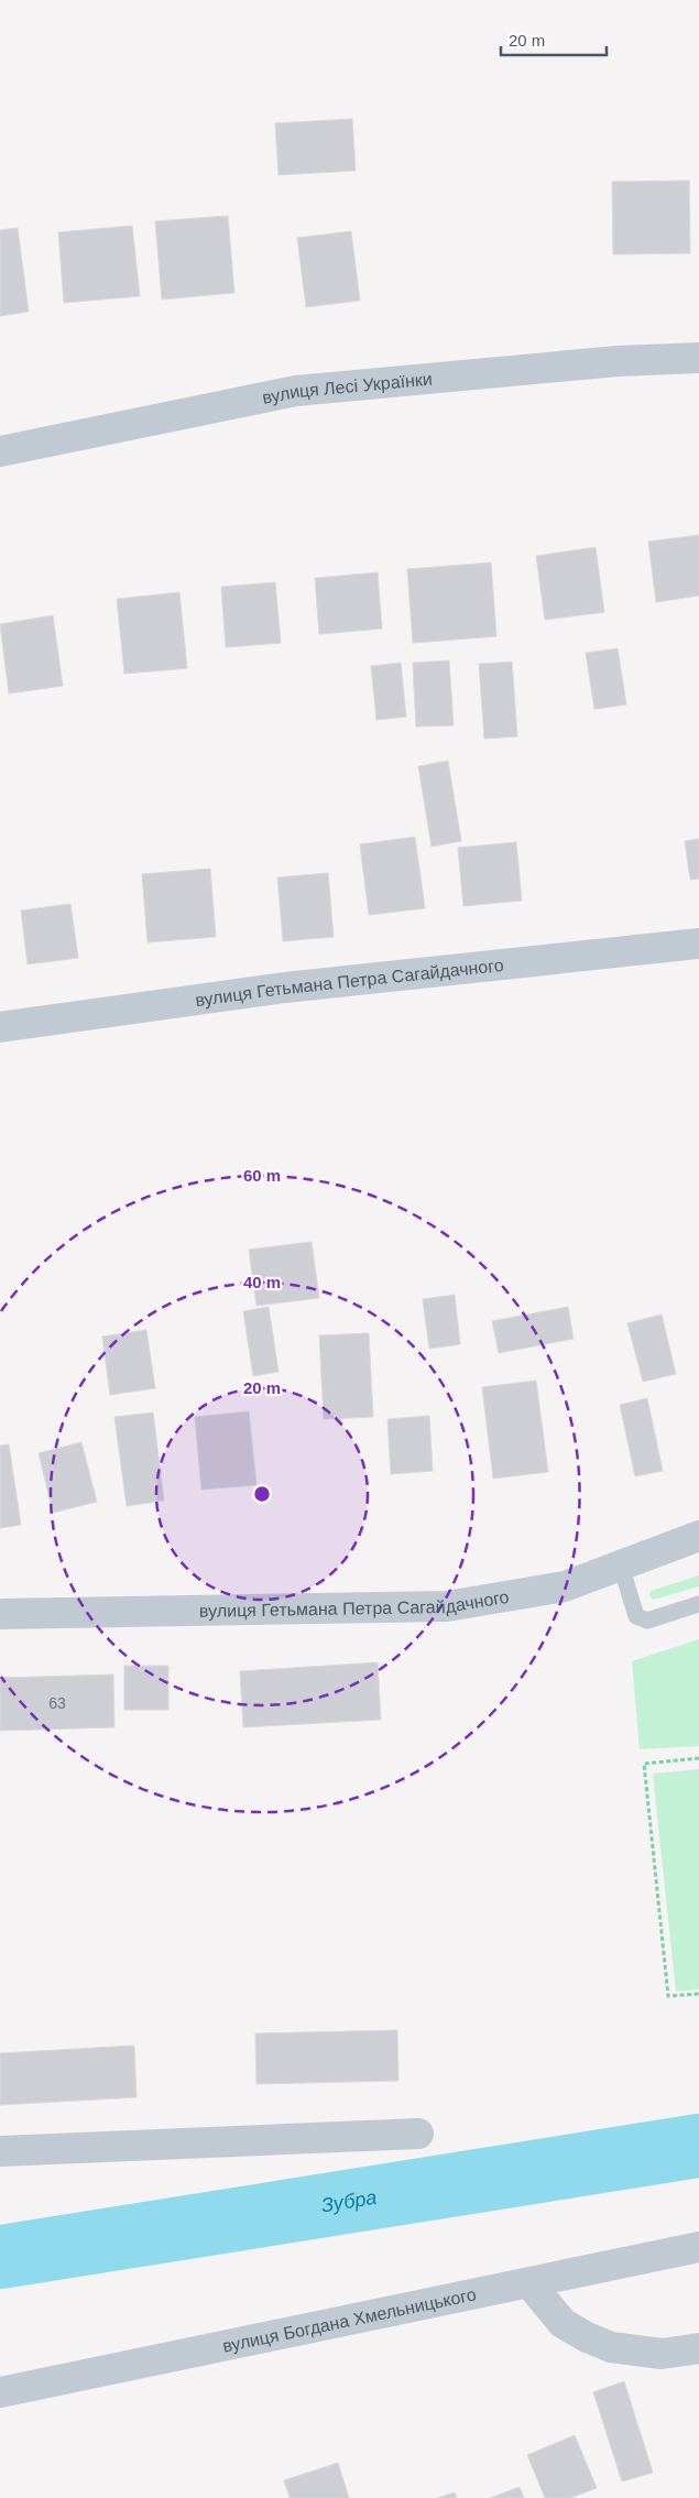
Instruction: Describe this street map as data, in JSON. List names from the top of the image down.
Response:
{
  "streets": {
    "street": ["вулиця Лесі Українки", "вулиця Гетьмана Петра Сагайдачного", "вулиця Богдана Хмельницького"]
  },
  "water": ["Зубра"],
  "house_numbers": ["63"],
  "scale_bar": "20 m",
  "rings": ["60 m", "40 m", "20 m"]
}
